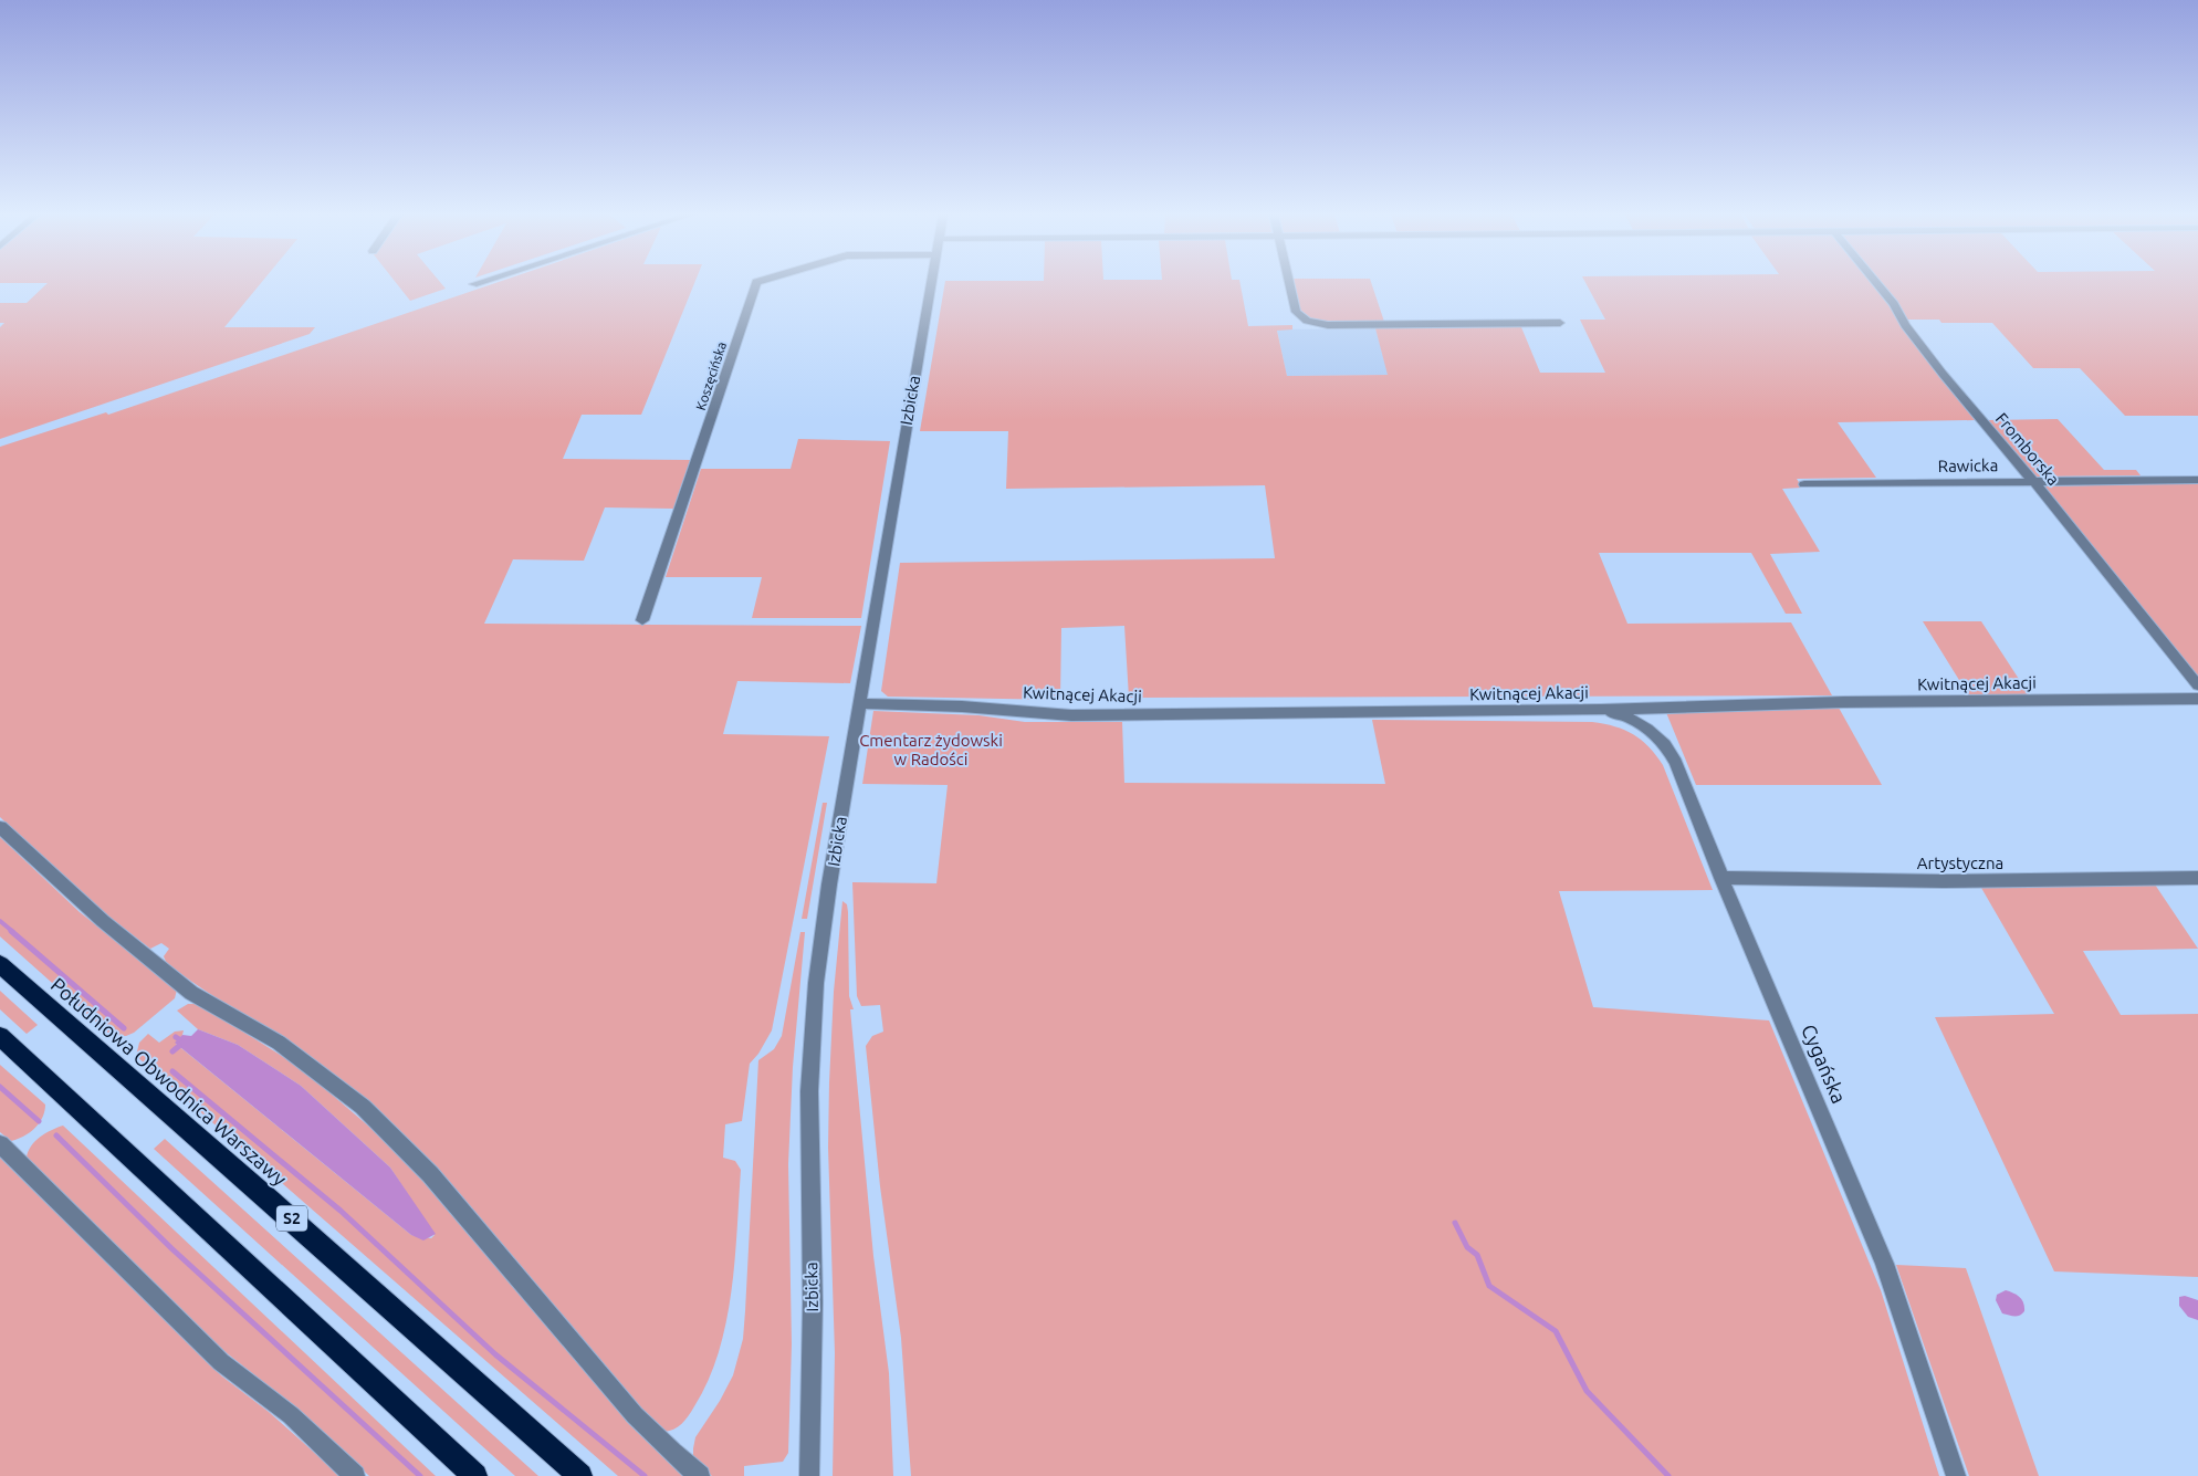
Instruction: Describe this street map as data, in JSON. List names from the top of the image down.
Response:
{
  "streets": {
    "highway": ["Południowa Obwodnica Warszawy", "S2"],
    "street": [
      "Koszęcińska",
      "Izbicka",
      "Fromborska",
      "Rawicka",
      "Kwitnącej Akacji",
      "Artystyczna",
      "Cygańska"
    ]
  },
  "crossings": [
    ["Izbicka", "Kwitnącej Akacji"],
    ["Fromborska", "Rawicka"],
    ["Kwitnącej Akacji", "Cygańska"],
    ["Artystyczna", "Cygańska"]
  ],
  "parks": ["Cmentarz żydowski w Radości"]
}
